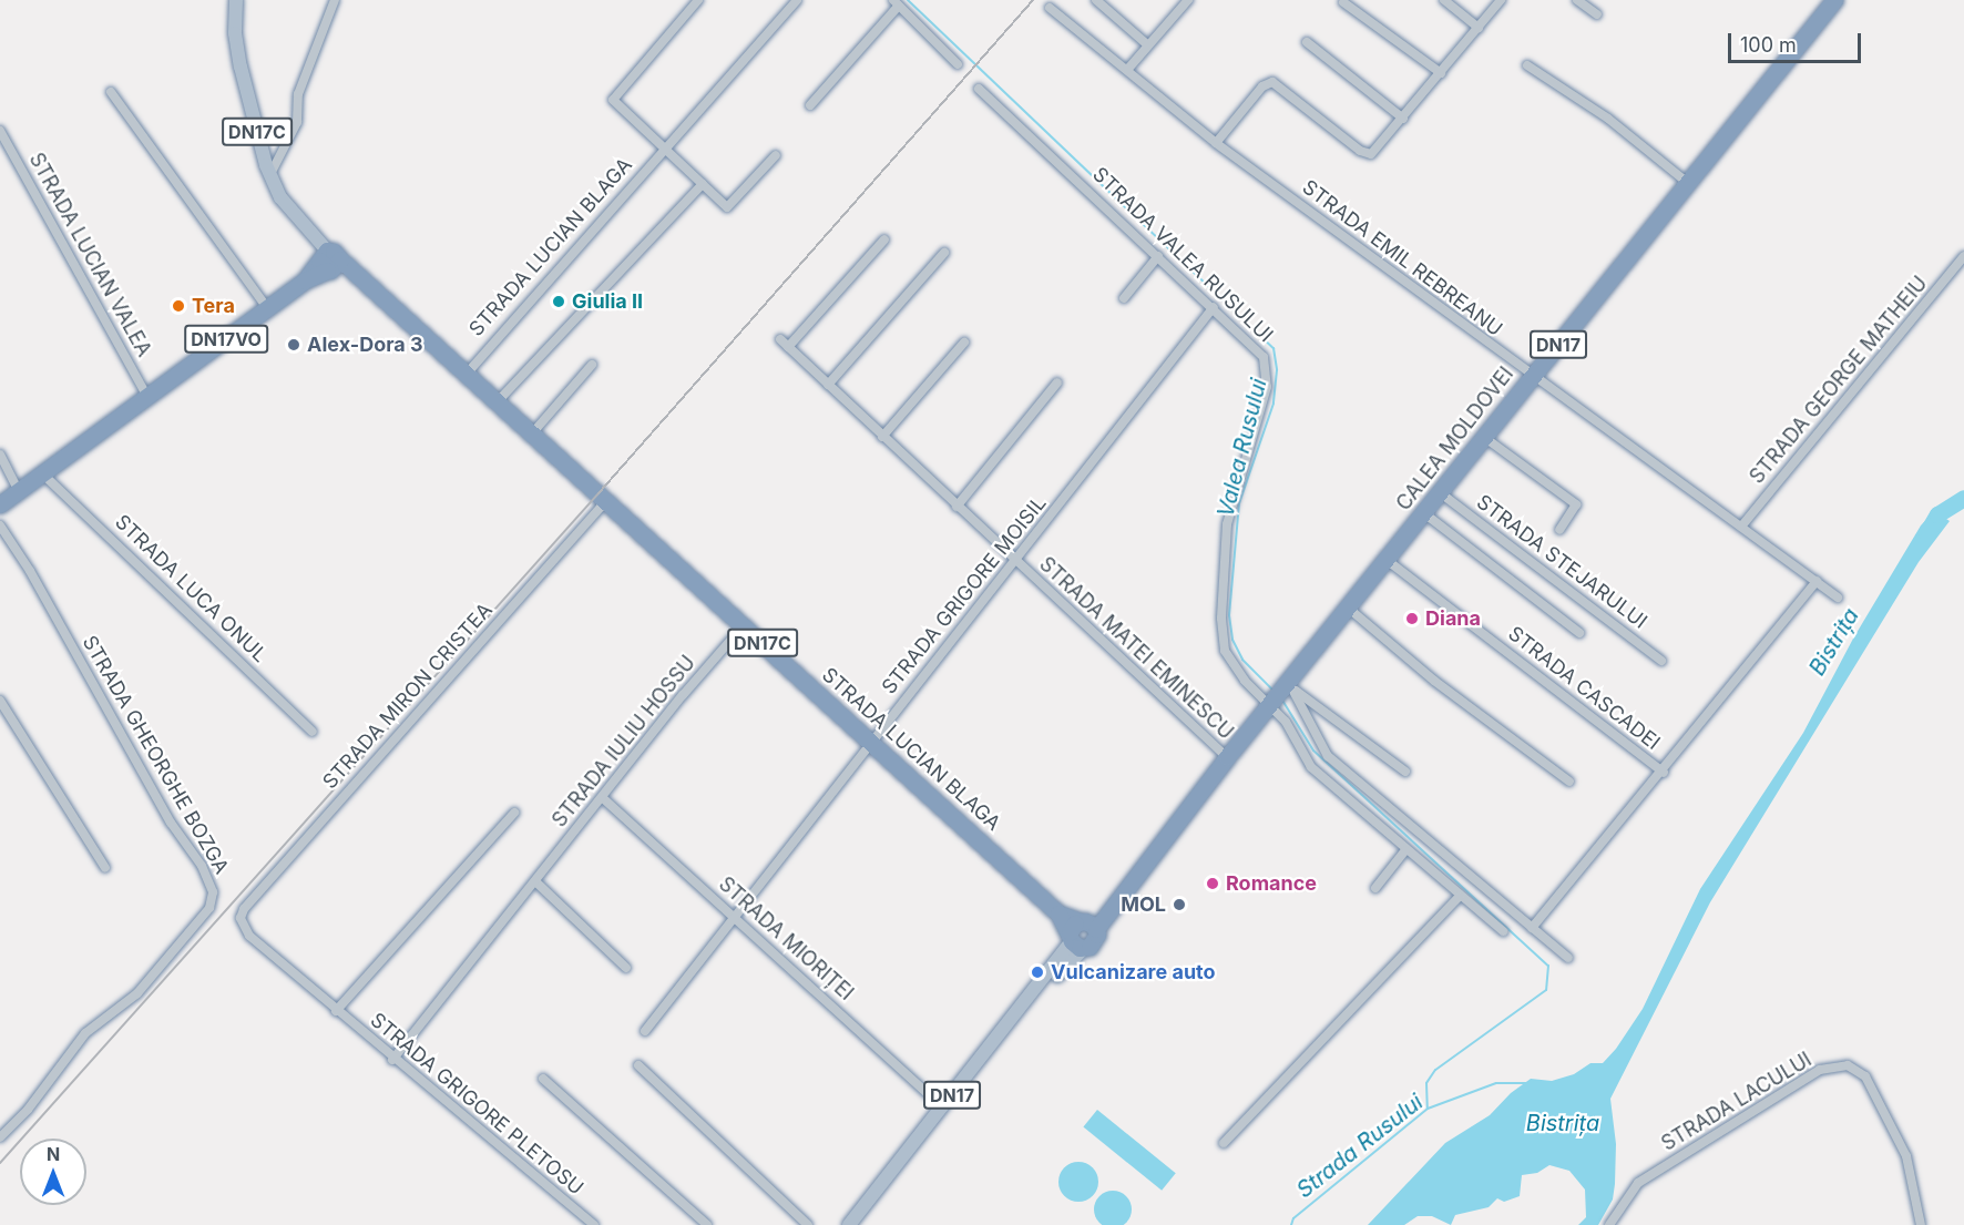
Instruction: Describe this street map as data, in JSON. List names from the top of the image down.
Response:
{
  "streets": {
    "highway": [
      "DN17C",
      "STRADA LUCIAN BLAGA",
      "DN17VO",
      "DN17",
      "CALEA MOLDOVEI"
    ],
    "street": [
      "STRADA LUCIAN VALEA",
      "STRADA VALEA RUSULUI",
      "STRADA EMIL REBREANU",
      "STRADA GEORGE MATHEIU",
      "STRADA STEJARULUI",
      "STRADA LUCA ONUL",
      "STRADA GRIGORE MOISIL",
      "STRADA MATEI EMINESCU",
      "STRADA CASCADEI",
      "STRADA MIRON CRISTEA",
      "STRADA IULIU HOSSU",
      "STRADA GHEORGHE BOZGA",
      "STRADA MIORIȚEI",
      "STRADA LACULUI",
      "STRADA GRIGORE PLETOSU"
    ]
  },
  "crossings": [
    ["DN17C", "STRADA LUCIAN BLAGA"],
    ["DN17C", "DN17VO"],
    ["STRADA LUCIAN BLAGA", "DN17VO"],
    ["STRADA LUCIAN BLAGA", "CALEA MOLDOVEI"],
    ["STRADA LUCIAN BLAGA", "STRADA GRIGORE MOISIL"],
    ["STRADA LUCIAN BLAGA", "STRADA MIRON CRISTEA"],
    ["STRADA LUCIAN BLAGA", "STRADA IULIU HOSSU"],
    ["STRADA LUCIAN VALEA", "DN17VO"],
    ["STRADA VALEA RUSULUI", "CALEA MOLDOVEI"],
    ["STRADA VALEA RUSULUI", "STRADA GRIGORE MOISIL"],
    ["STRADA EMIL REBREANU", "STRADA GEORGE MATHEIU"],
    ["STRADA EMIL REBREANU", "CALEA MOLDOVEI"],
    ["STRADA EMIL REBREANU", "STRADA CASCADEI"],
    ["DN17VO", "STRADA LUCA ONUL"],
    ["CALEA MOLDOVEI", "STRADA STEJARULUI"],
    ["CALEA MOLDOVEI", "STRADA MATEI EMINESCU"],
    ["CALEA MOLDOVEI", "STRADA CASCADEI"],
    ["CALEA MOLDOVEI", "STRADA MIORIȚEI"],
    ["STRADA GRIGORE MOISIL", "STRADA MATEI EMINESCU"],
    ["STRADA GRIGORE MOISIL", "STRADA MIORIȚEI"],
    ["STRADA MIRON CRISTEA", "STRADA GRIGORE PLETOSU"],
    ["STRADA IULIU HOSSU", "STRADA MIORIȚEI"],
    ["STRADA IULIU HOSSU", "STRADA GRIGORE PLETOSU"]
  ],
  "water": ["Valea Rusului", "Bistrița", "Strada Rusului"],
  "places": [
    "Giulia II",
    "Tera",
    "Alex-Dora 3",
    "Diana",
    "Romance",
    "MOL",
    "Vulcanizare auto"
  ],
  "scale_bar": "100 m",
  "north": "top"
}
